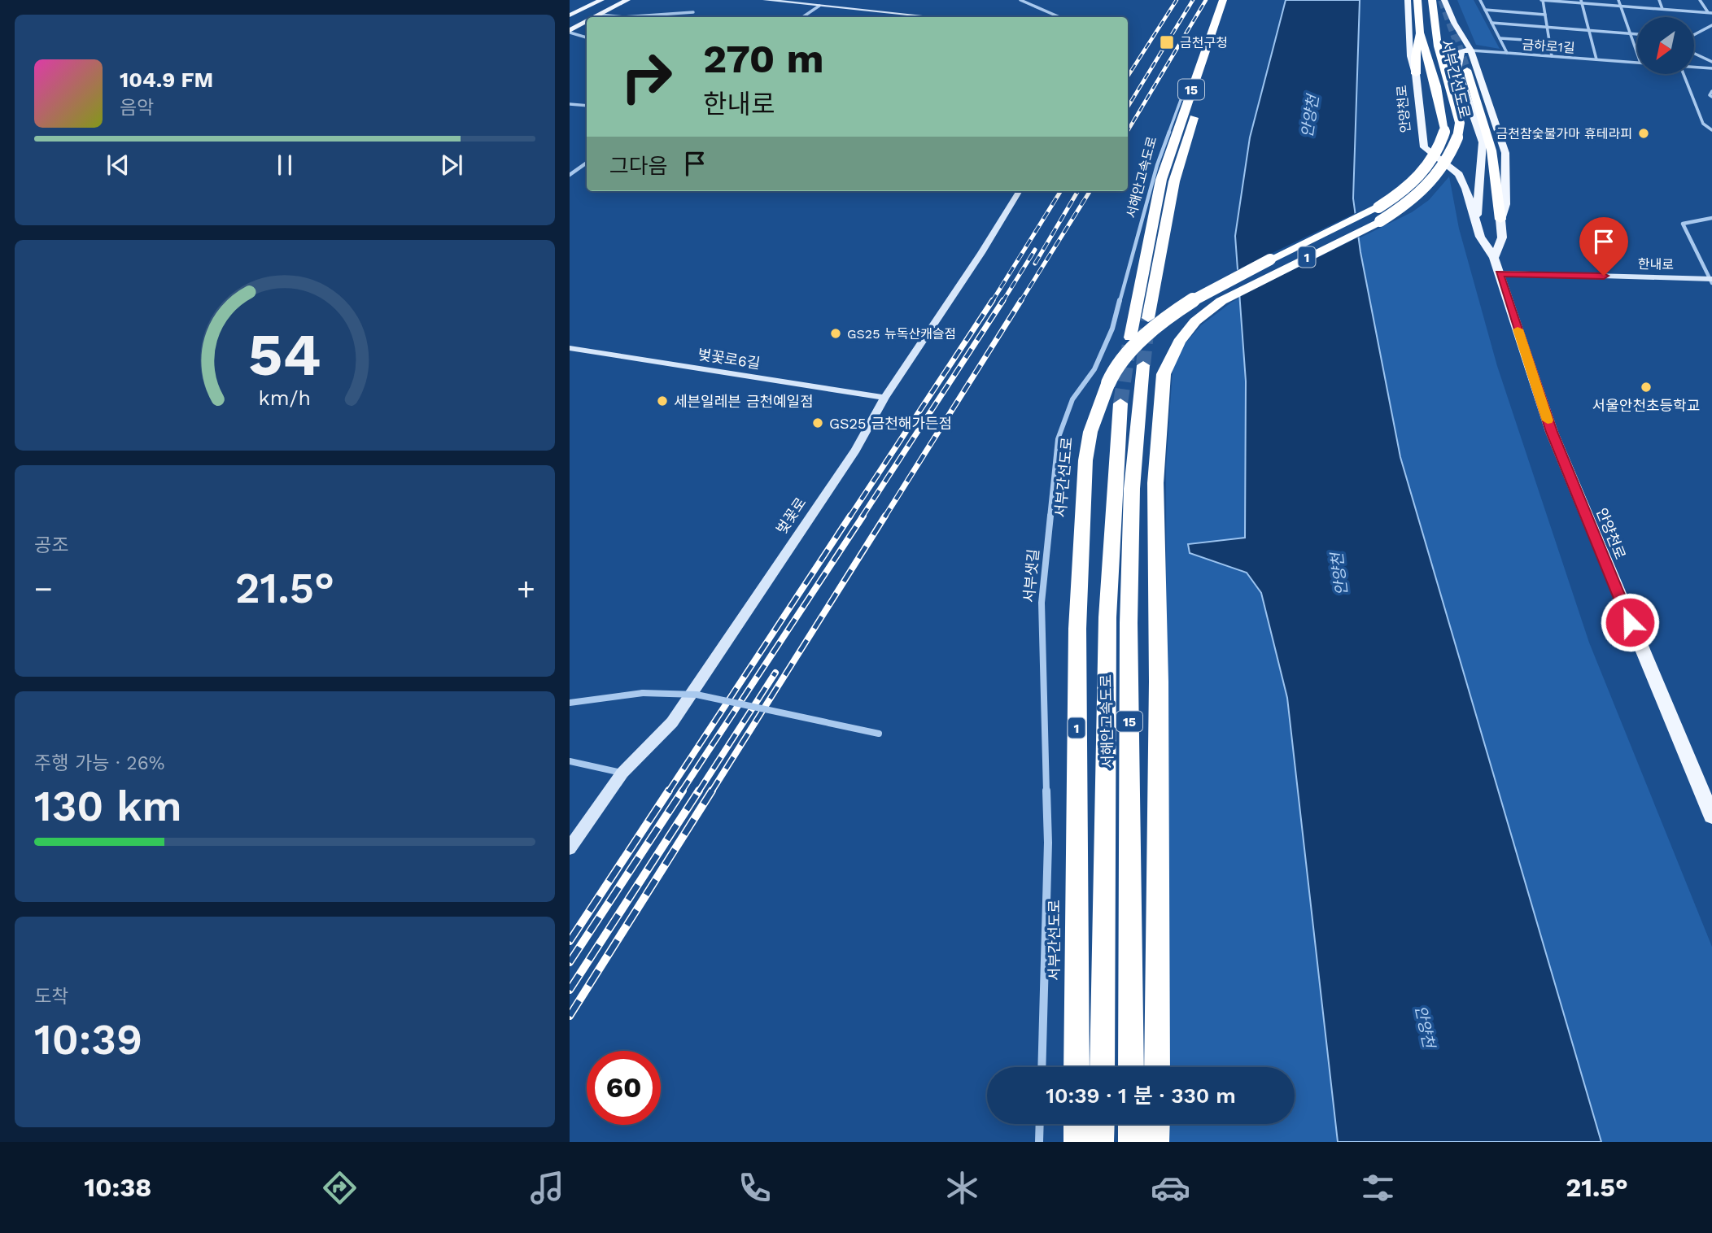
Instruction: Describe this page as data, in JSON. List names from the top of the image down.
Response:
{
  "streets": {
    "highway": [
      "서부간선도로",
      "15",
      "서해안고속도로",
      "1"
    ],
    "main road": ["안양천로"],
    "street": [
      "금하로1길",
      "한내로",
      "벚꽃로6길",
      "벚꽃로",
      "서부샛길"
    ]
  },
  "crossings": [
    ["서부간선도로", "1"],
    ["안양천로", "한내로"],
    ["벚꽃로6길", "벚꽃로"]
  ],
  "water": ["안양천"],
  "places": {
    "transit": ["금천구청"],
    "other": [
      "금천참숯불가마 휴테라피",
      "GS25 뉴독산캐슬점",
      "서울안천초등학교",
      "세븐일레븐 금천예일점",
      "GS25 금천해가든점"
    ]
  },
  "north": "bottom left",
  "page": {
    "turn": ["270 m", "한내로"],
    "song": ["104.9 FM", "음악"],
    "then": "그다음",
    "tile": [
      "공조",
      ["주행 가능 · 26%", "130 km"],
      ["도착", "10:39"]
    ],
    "heat": ["−", "21.5°", "+"],
    "limit": "60",
    "trip": "10:39 · 1 분 · 330 m",
    "tabs": ["10:38", "21.5°"],
    "gauge": ["54", "km/h"]
  }
}
